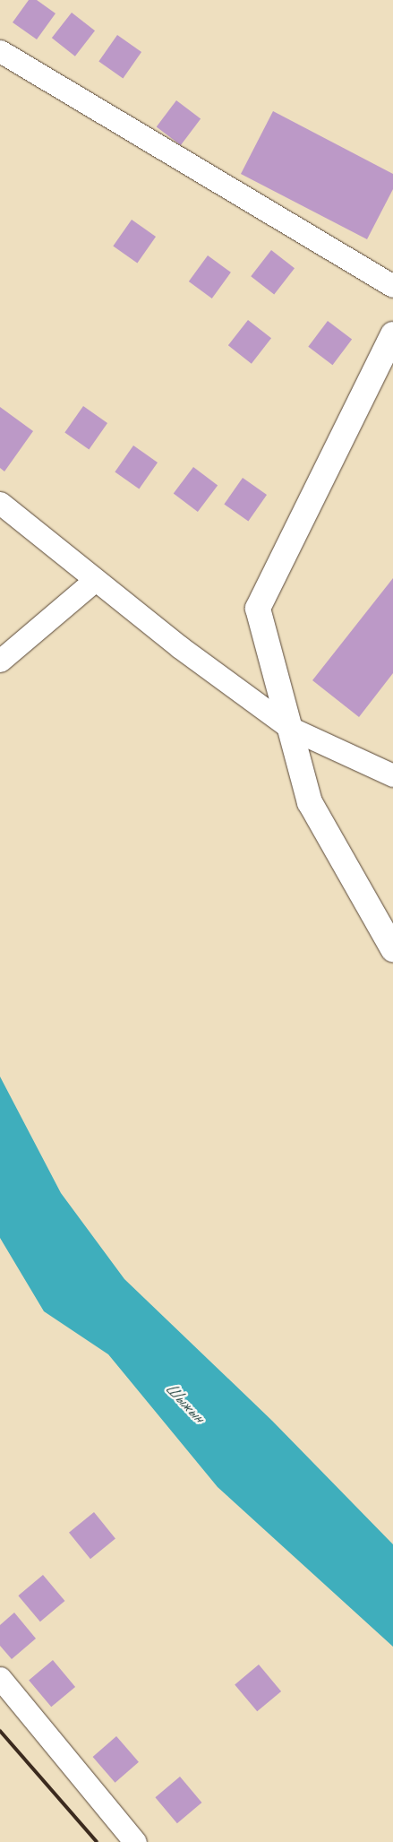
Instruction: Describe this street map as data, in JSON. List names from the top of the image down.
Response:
{
  "water": ["Шыжын"]
}
